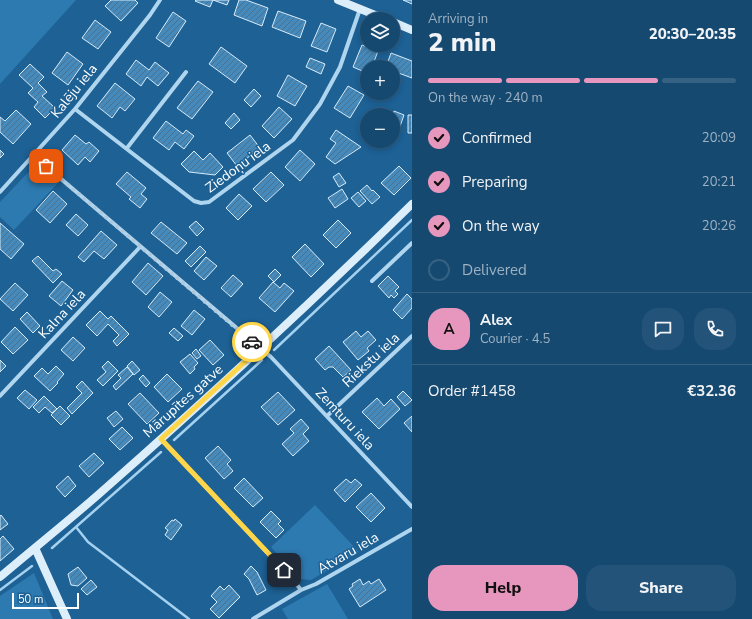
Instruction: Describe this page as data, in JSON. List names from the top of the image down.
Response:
{
  "streets": {
    "street": [
      "Kalēju iela",
      "Ziedoņu iela",
      "Kalna iela",
      "Riekstu iela",
      "Mārupītes gatve",
      "Zemturu iela",
      "Atvaru iela"
    ]
  },
  "crossings": [
    ["Kalēju iela", "Ziedoņu iela"],
    ["Kalēju iela", "Zemturu iela"],
    ["Kalna iela", "Zemturu iela"],
    ["Riekstu iela", "Zemturu iela"],
    ["Mārupītes gatve", "Zemturu iela"]
  ],
  "scale_bar": "50 m",
  "page": {
    "heading": ["2 min", "Arriving in", "20:30–20:35"],
    "panel": [
      "Alex",
      "Courier · 4.5",
      "Order #1458",
      "€32.36"
    ],
    "map_buttons": ["+", "−"],
    "bar": "On the way · 240 m",
    "list": [
      ["Confirmed", "20:09"],
      ["Preparing", "20:21"],
      ["On the way", "20:26"],
      "Delivered"
    ],
    "round": "A",
    "buttons": ["Help", "Share"],
    "scale": "50 m"
  }
}
